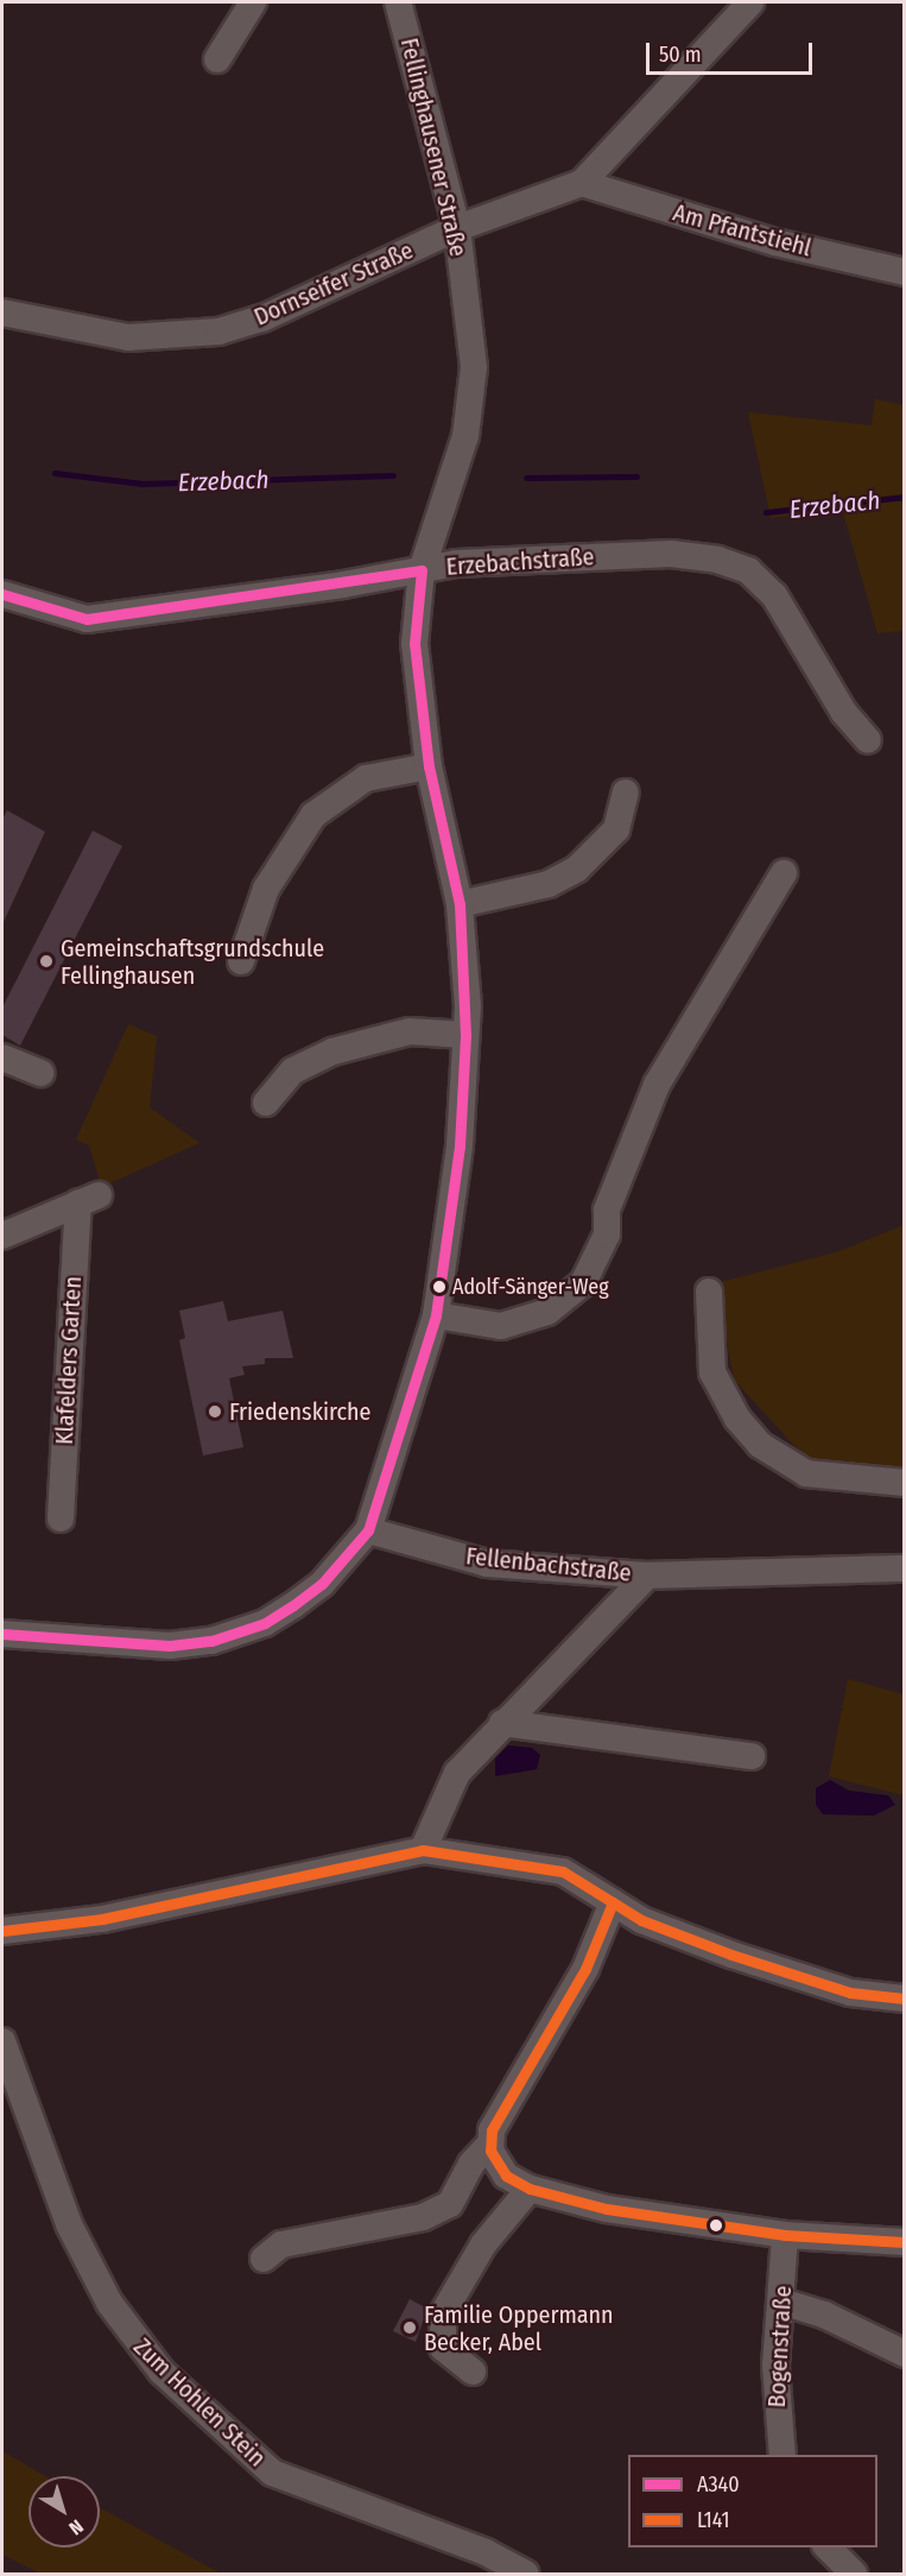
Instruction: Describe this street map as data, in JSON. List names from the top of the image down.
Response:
{
  "streets": {
    "street": [
      "Fellinghausener Straße",
      "Am Pfantstiehl",
      "Dornseifer Straße",
      "Erzebachstraße",
      "Klafelders Garten",
      "Fellenbachstraße",
      "Bogenstraße",
      "Zum Hohlen Stein"
    ]
  },
  "crossings": [
    ["Fellinghausener Straße", "Dornseifer Straße"],
    ["Fellinghausener Straße", "Erzebachstraße"],
    ["Fellinghausener Straße", "Fellenbachstraße"],
    ["Am Pfantstiehl", "Dornseifer Straße"]
  ],
  "water": ["Erzebach"],
  "places": [
    "Gemeinschaftsgrundschule Fellinghausen",
    "Adolf-Sänger-Weg",
    "Friedenskirche",
    "Familie Oppermann Becker, Abel"
  ],
  "lines": ["transit line A340", "transit line L141"],
  "legend": ["A340", "L141"],
  "scale_bar": "50 m",
  "north": "bottom right"
}
